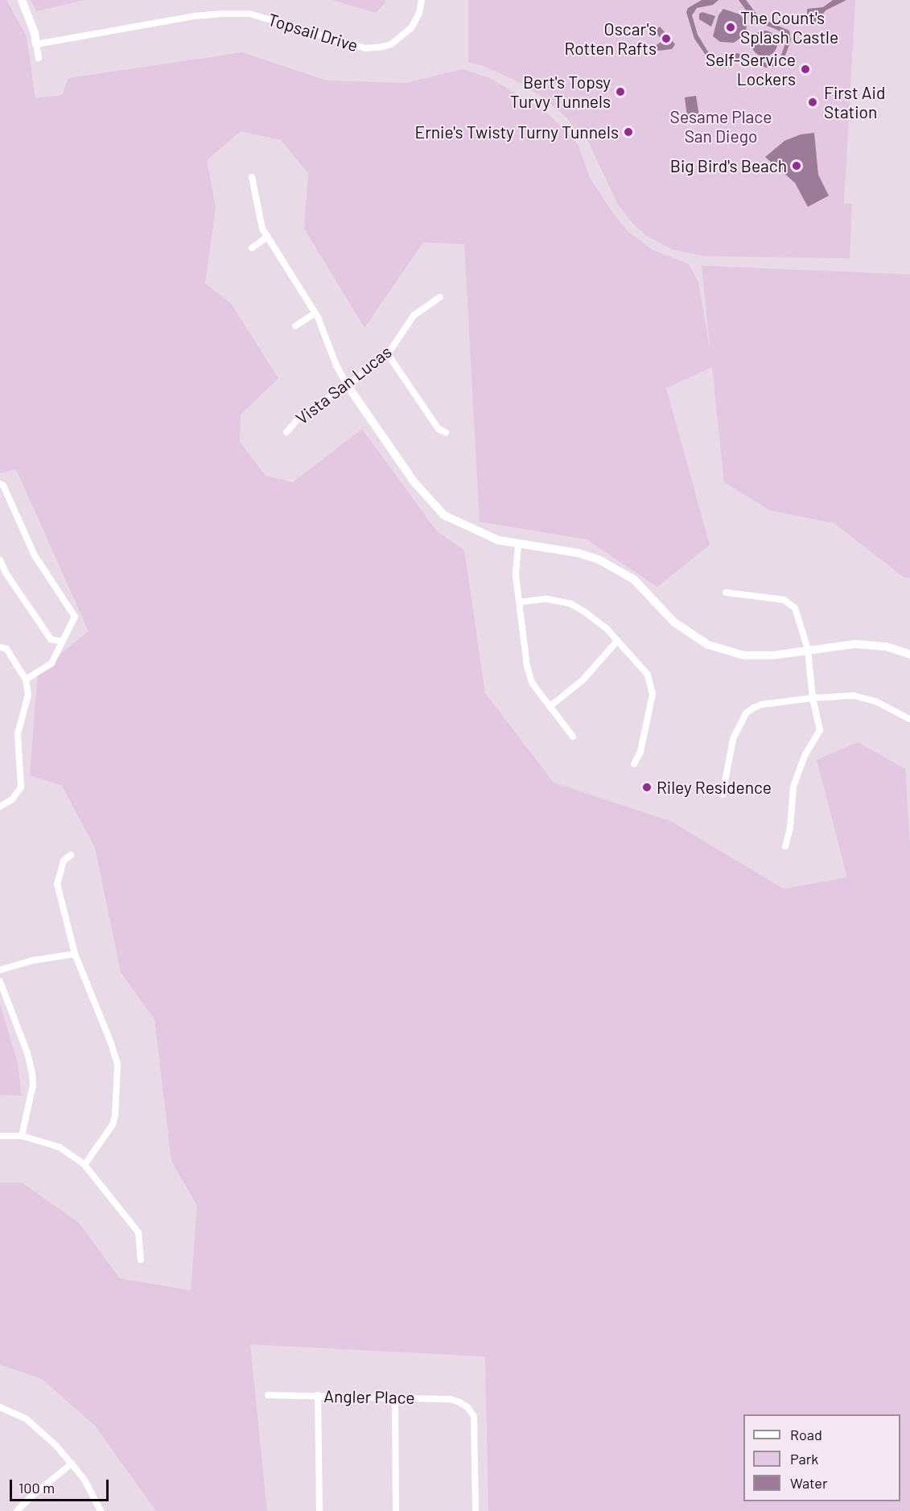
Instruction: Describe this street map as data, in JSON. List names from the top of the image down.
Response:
{
  "streets": {
    "street": ["Topsail Drive", "Vista San Lucas", "Angler Place"]
  },
  "parks": ["Sesame Place San Diego"],
  "places": [
    "The Count's Splash Castle",
    "Oscar's Rotten Rafts",
    "Self-Service Lockers",
    "Bert's Topsy Turvy Tunnels",
    "First Aid Station",
    "Ernie's Twisty Turny Tunnels",
    "Big Bird's Beach",
    "Riley Residence"
  ],
  "legend": ["Road", "Park", "Water"],
  "scale_bar": "100 m"
}
